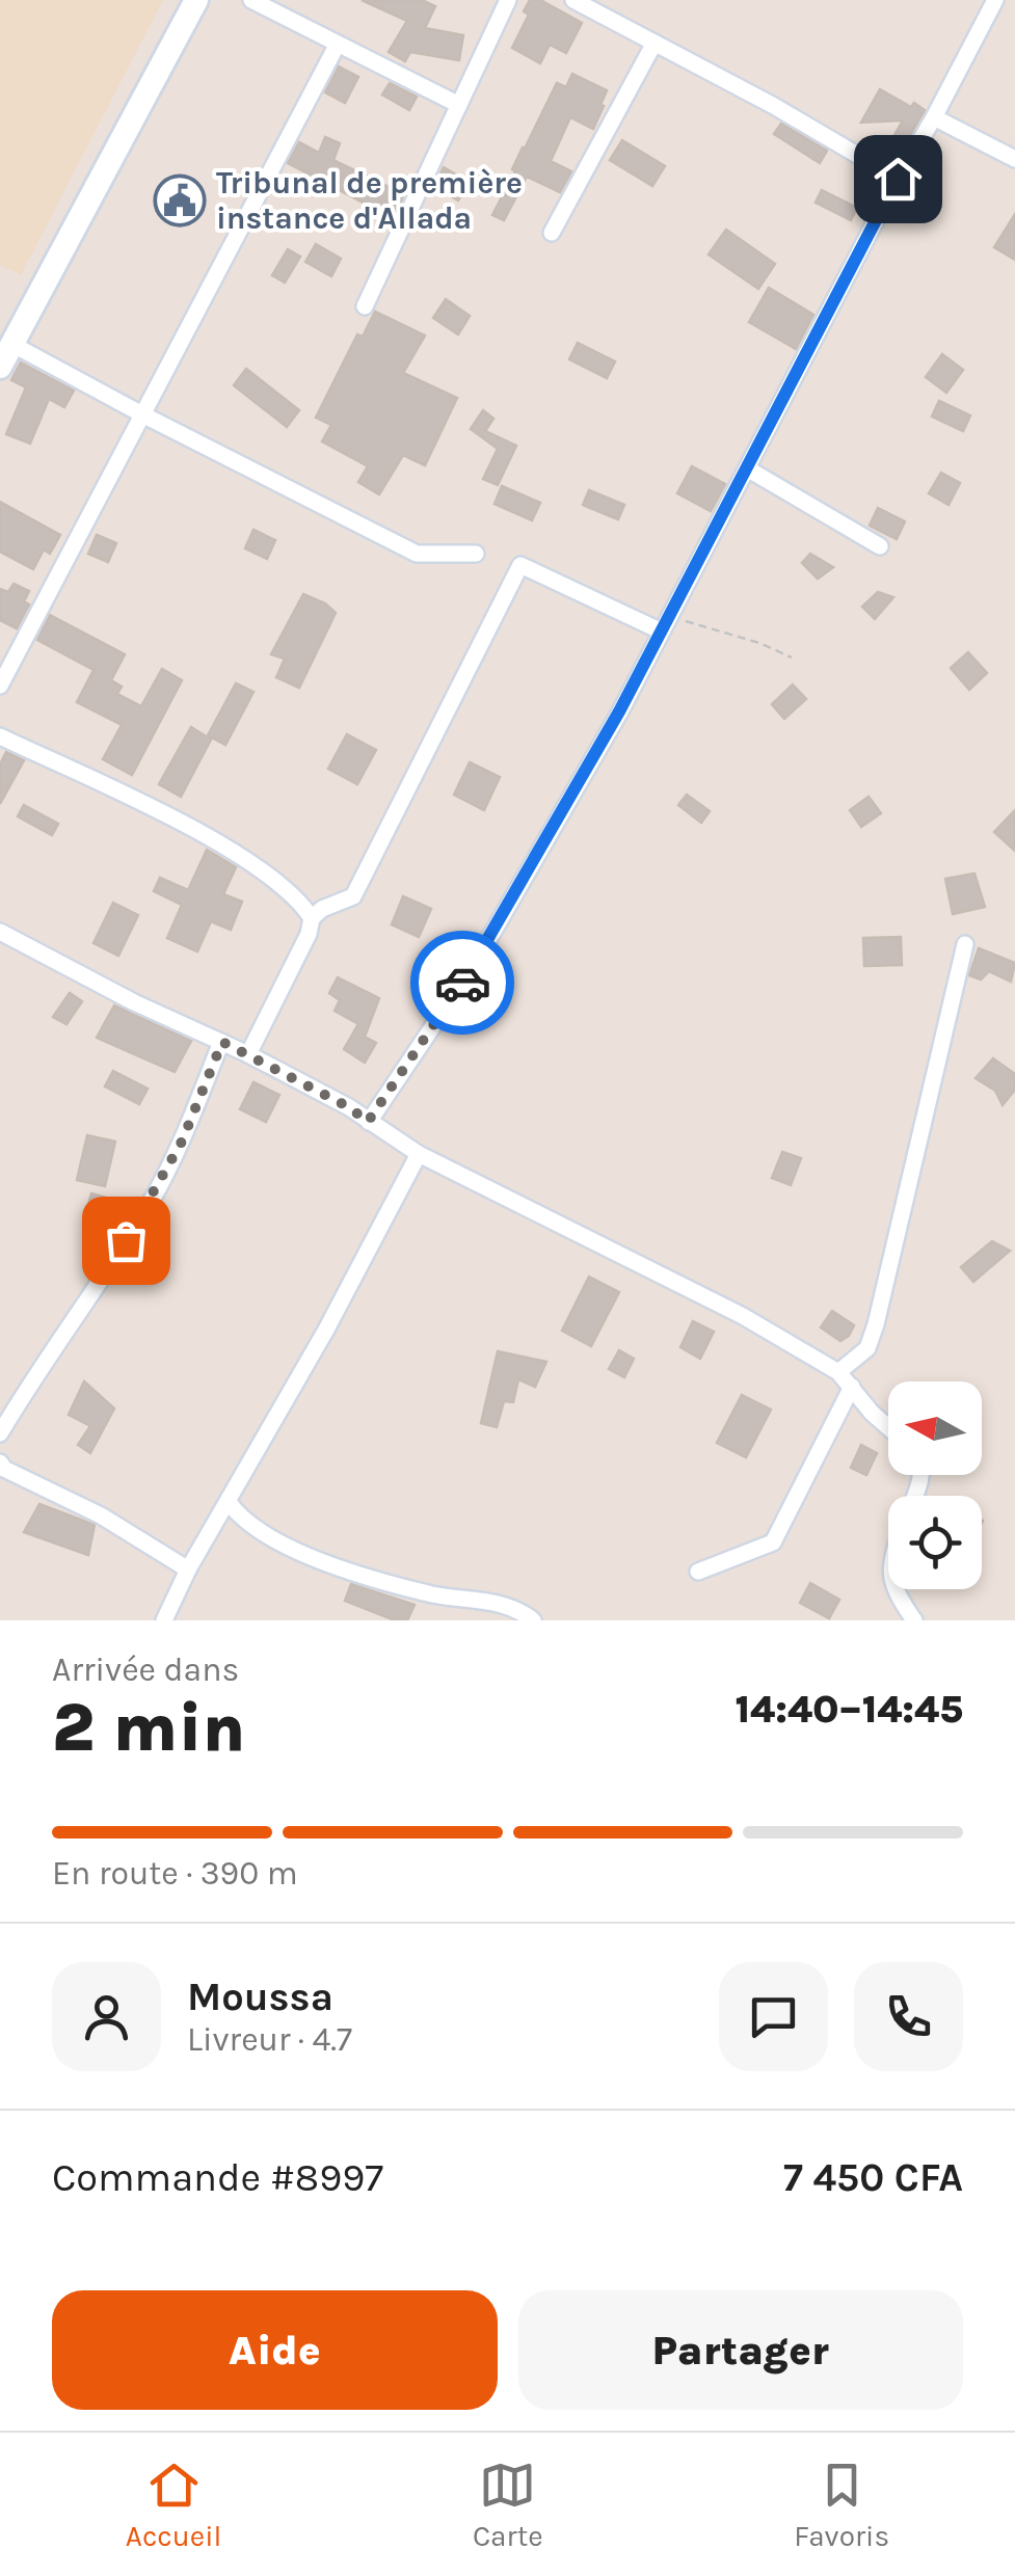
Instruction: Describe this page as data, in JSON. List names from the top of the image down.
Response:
{
  "places": {
    "public building": ["Tribunal de première instance d'Allada"]
  },
  "north": "left",
  "page": {
    "heading": ["2 min", "Arrivée dans", "14:40–14:45"],
    "panel": [
      "Moussa",
      "Livreur · 4.7",
      "Commande #8997",
      "7 450 CFA"
    ],
    "bar": "En route · 390 m",
    "buttons": ["Aide", "Partager"],
    "tabs": ["Accueil", "Carte", "Favoris"]
  }
}
